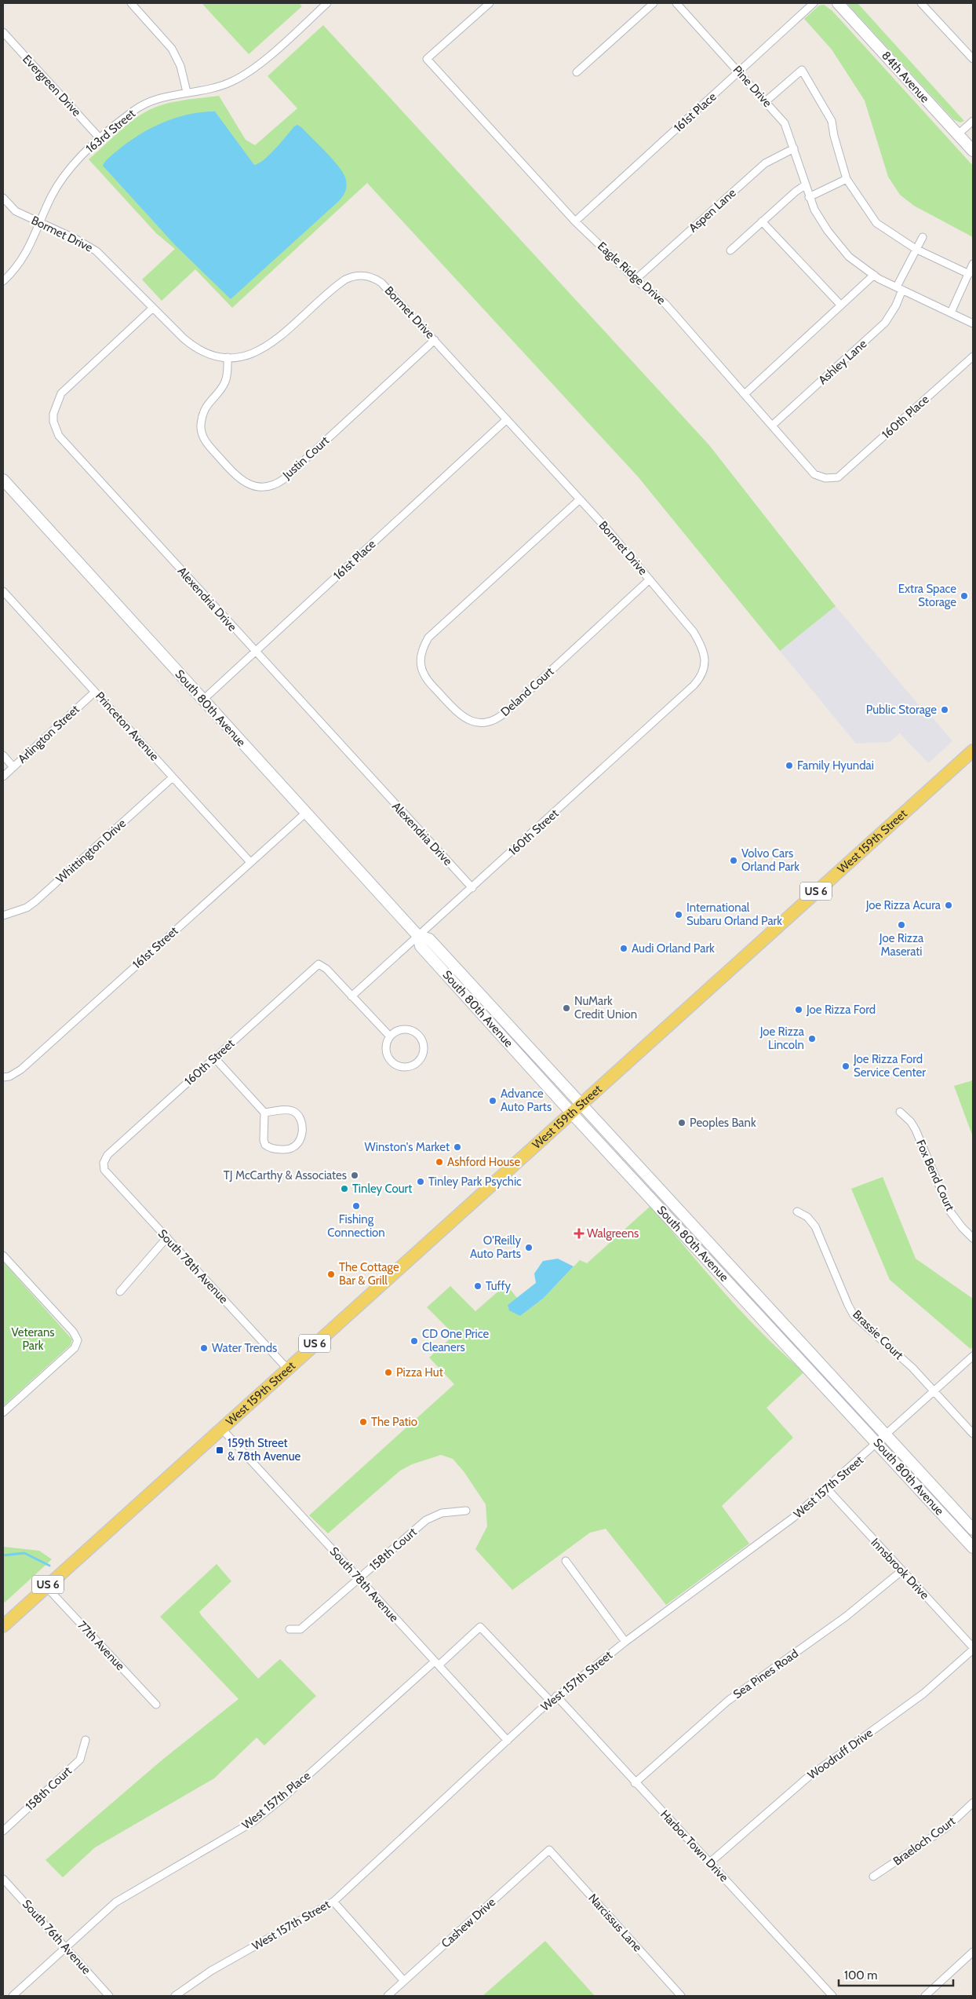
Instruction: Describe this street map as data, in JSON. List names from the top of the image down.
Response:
{
  "streets": {
    "main road": ["West 159th Street", "US 6"],
    "street": [
      "84th Avenue",
      "Evergreen Drive",
      "Pine Drive",
      "161st Place",
      "163rd Street",
      "Aspen Lane",
      "Bormet Drive",
      "Eagle Ridge Drive",
      "Ashley Lane",
      "160th Place",
      "Justin Court",
      "Alexendria Drive",
      "Deland Court",
      "South 80th Avenue",
      "Princeton Avenue",
      "Arlington Street",
      "160th Street",
      "Whittington Drive",
      "161st Street",
      "Fox Bend Court",
      "South 78th Avenue",
      "Brassie Court",
      "West 157th Street",
      "158th Court",
      "Innsbrook Drive",
      "77th Avenue",
      "Sea Pines Road",
      "Woodruff Drive",
      "West 157th Place",
      "Braeloch Court",
      "Harbor Town Drive",
      "Cashew Drive",
      "Narcissus Lane",
      "South 76th Avenue"
    ]
  },
  "crossings": [
    ["Evergreen Drive", "163rd Street"],
    ["Pine Drive", "161st Place"],
    ["Pine Drive", "Aspen Lane"],
    ["Pine Drive", "Ashley Lane"],
    ["161st Place", "Bormet Drive"],
    ["161st Place", "Eagle Ridge Drive"],
    ["161st Place", "Alexendria Drive"],
    ["161st Place", "South 80th Avenue"],
    ["163rd Street", "Bormet Drive"],
    ["Aspen Lane", "Eagle Ridge Drive"],
    ["Bormet Drive", "Justin Court"],
    ["Bormet Drive", "Alexendria Drive"],
    ["Bormet Drive", "Deland Court"],
    ["Bormet Drive", "160th Street"],
    ["Eagle Ridge Drive", "Ashley Lane"],
    ["Eagle Ridge Drive", "160th Place"],
    ["Alexendria Drive", "160th Street"],
    ["South 80th Avenue", "160th Street"],
    ["South 80th Avenue", "West 159th Street"],
    ["South 80th Avenue", "161st Street"],
    ["South 80th Avenue", "West 157th Street"],
    ["Princeton Avenue", "Arlington Street"],
    ["Princeton Avenue", "Whittington Drive"],
    ["Princeton Avenue", "161st Street"],
    ["160th Street", "South 78th Avenue"],
    ["West 159th Street", "South 78th Avenue"],
    ["West 159th Street", "77th Avenue"],
    ["South 78th Avenue", "West 157th Street"],
    ["South 78th Avenue", "158th Court"],
    ["South 78th Avenue", "West 157th Place"],
    ["Brassie Court", "West 157th Street"],
    ["West 157th Street", "Innsbrook Drive"],
    ["West 157th Street", "West 157th Place"],
    ["West 157th Street", "Harbor Town Drive"],
    ["Innsbrook Drive", "Sea Pines Road"],
    ["Innsbrook Drive", "Woodruff Drive"],
    ["Sea Pines Road", "Harbor Town Drive"],
    ["Woodruff Drive", "Harbor Town Drive"],
    ["West 157th Place", "South 76th Avenue"],
    ["Cashew Drive", "Narcissus Lane"]
  ],
  "parks": ["Veterans Park"],
  "places": {
    "other": [
      "Extra Space Storage",
      "Public Storage",
      "Family Hyundai",
      "Volvo Cars Orland Park",
      "Joe Rizza Acura",
      "International Subaru Orland Park",
      "Joe Rizza Maserati",
      "Audi Orland Park",
      "NuMark Credit Union",
      "Joe Rizza Ford",
      "Joe Rizza Lincoln",
      "Joe Rizza Ford Service Center",
      "Advance Auto Parts",
      "Peoples Bank",
      "Winston's Market",
      "Ashford House",
      "TJ McCarthy & Associates",
      "Tinley Park Psychic",
      "Tinley Court",
      "Fishing Connection",
      "O'Reilly Auto Parts",
      "The Cottage Bar & Grill",
      "Tuffy",
      "CD One Price Cleaners",
      "Water Trends",
      "Pizza Hut",
      "The Patio"
    ],
    "health": ["Walgreens"],
    "transit": ["159th Street & 78th Avenue"]
  },
  "scale_bar": "100 m"
}
